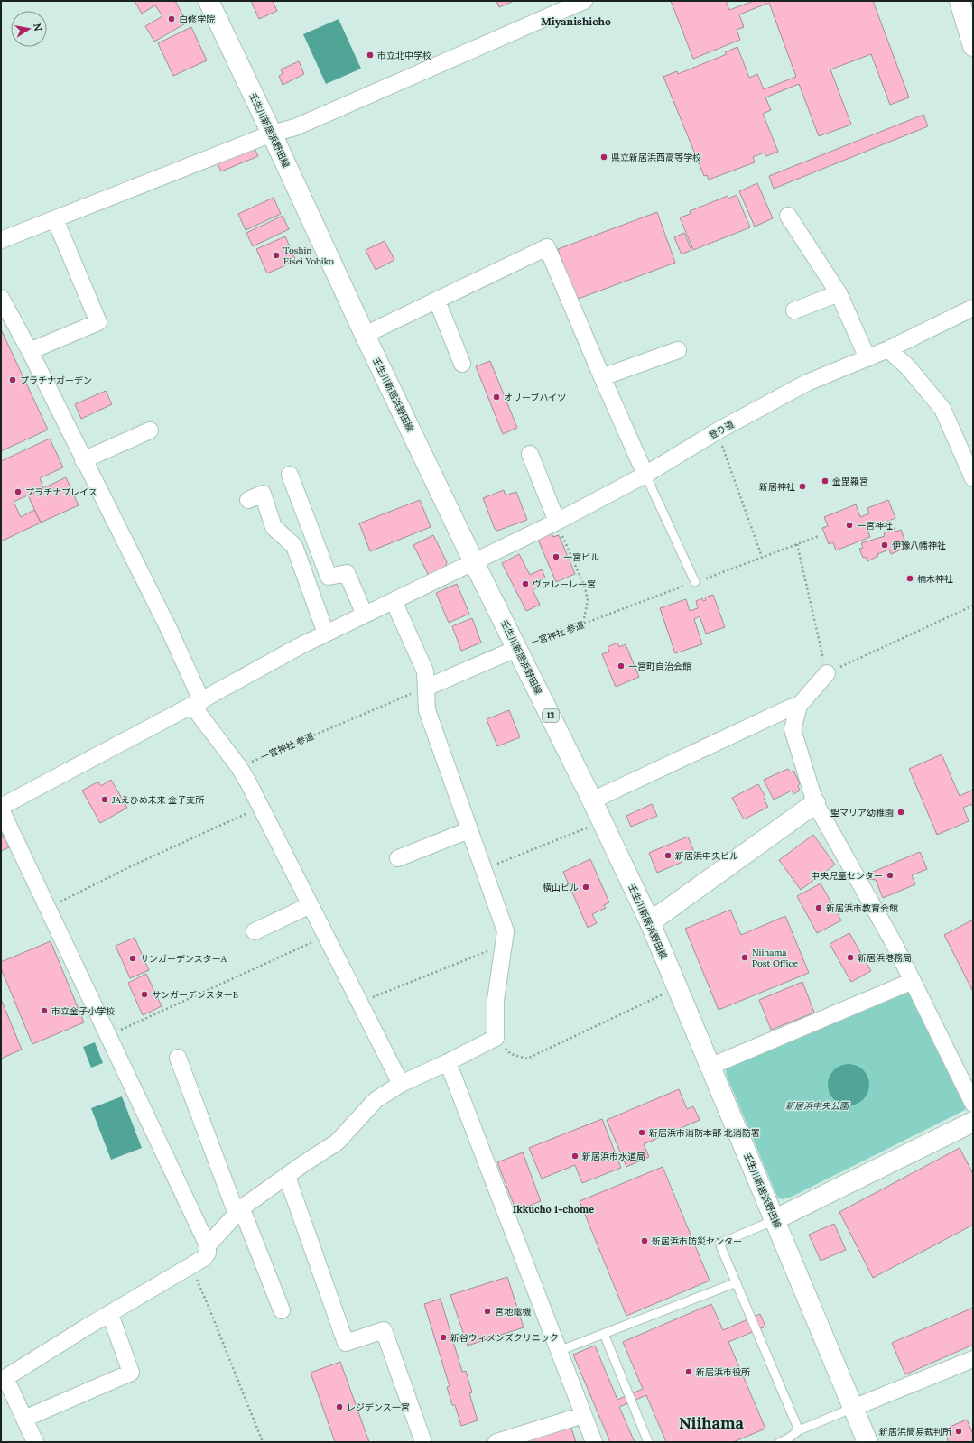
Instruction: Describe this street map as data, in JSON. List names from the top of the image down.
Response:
{
  "streets": {
    "main road": ["壬生川新居浜野田線", "13"],
    "street": ["登り道", "一宮神社 参道"]
  },
  "crossings": [
    ["壬生川新居浜野田線", "登り道"],
    ["壬生川新居浜野田線", "一宮神社 参道"]
  ],
  "districts": ["Miyanishicho", "Ikkucho 1-chome", "Niihama"],
  "parks": ["新居浜中央公園"],
  "places": [
    "白修学院",
    "市立北中学校",
    "県立新居浜西高等学校",
    "Toshin Eisei Yobiko",
    "プラチナガーデン",
    "オリーブハイツ",
    "金毘羅宮",
    "新居神社",
    "プラチナプレイス",
    "一宮神社",
    "伊豫八幡神社",
    "一宮ビル",
    "楠木神社",
    "ヴァレーレ一宮",
    "一宮町自治会館",
    "JAえひめ未来 金子支所",
    "聖マリア幼稚園",
    "新居浜中央ビル",
    "中央児童センター",
    "横山ビル",
    "新居浜市教育会館",
    "Niihama Post Office",
    "新居浜港務局",
    "サンガーデンスターA",
    "サンガーデンスターB",
    "市立金子小学校",
    "新居浜市消防本部 北消防署",
    "新居浜市水道局",
    "新居浜市防災センター",
    "宮地電機",
    "新谷ウィメンズクリニック",
    "新居浜市役所",
    "レジデンス一宮",
    "新居浜簡易裁判所"
  ],
  "north": "right"
}
